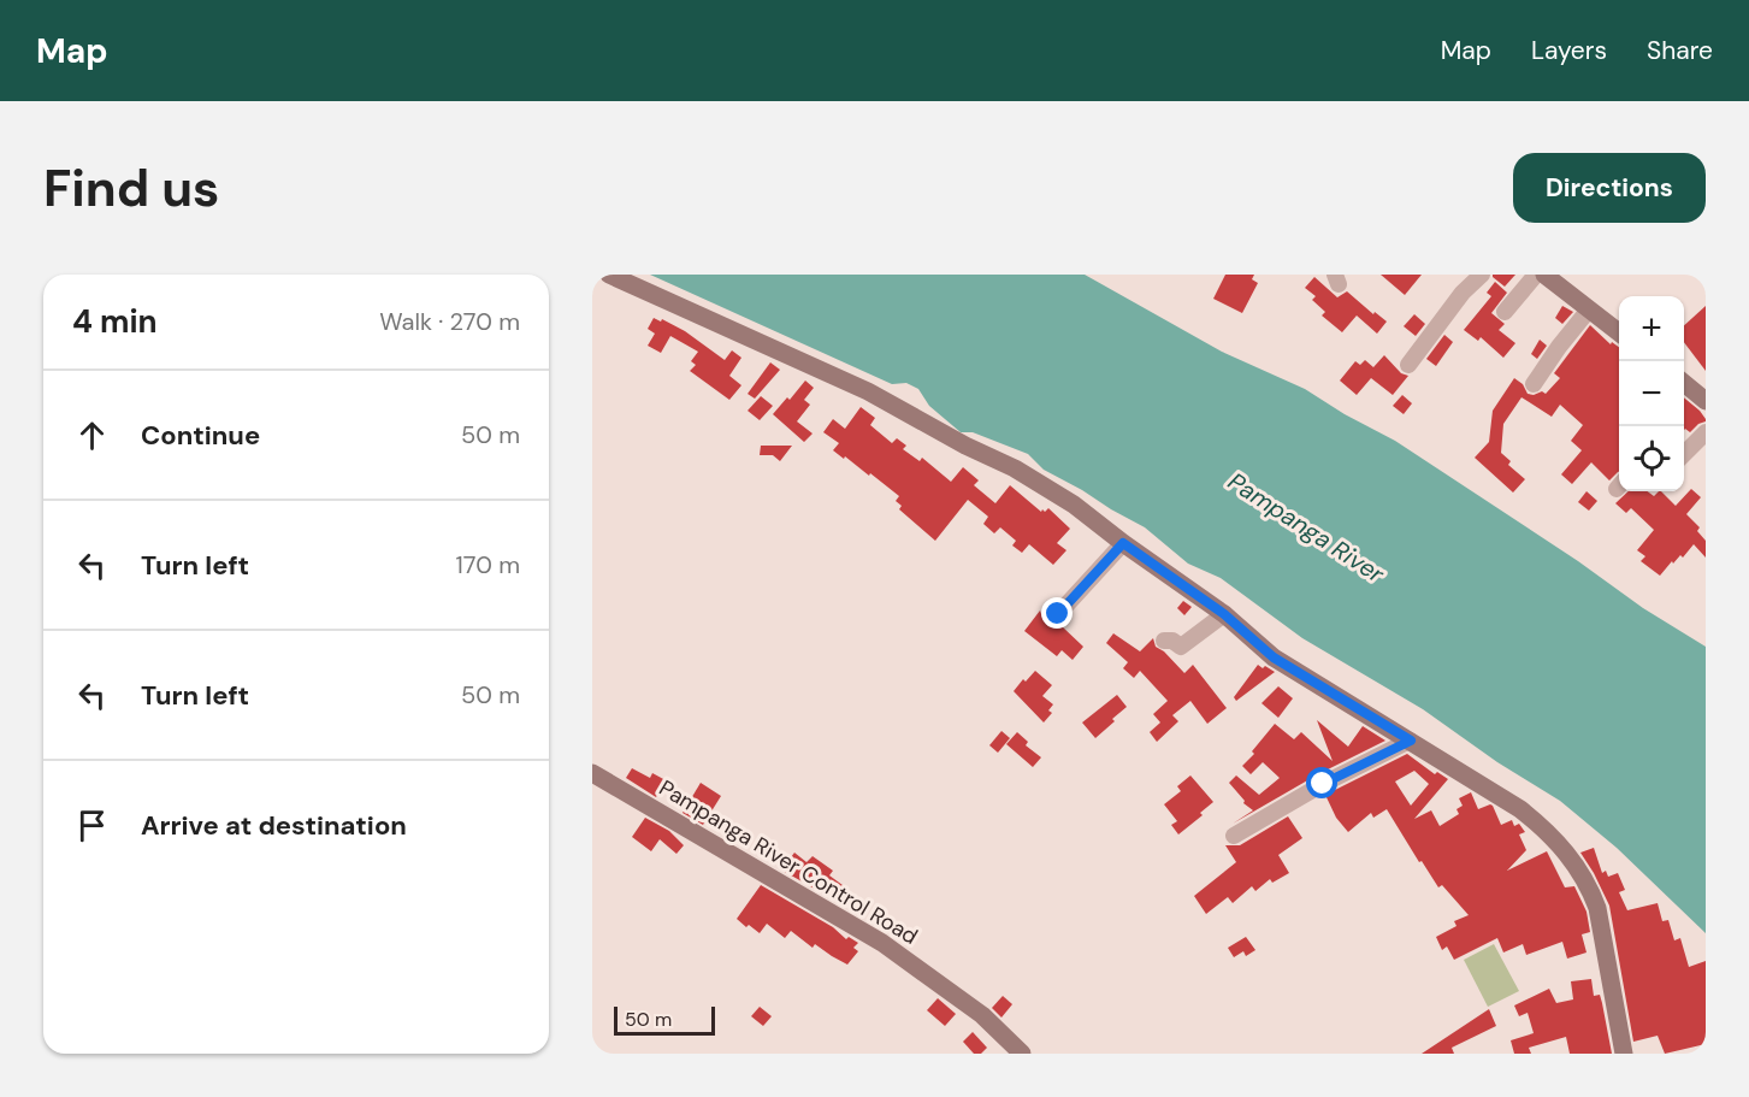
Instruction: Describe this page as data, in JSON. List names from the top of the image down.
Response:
{
  "streets": {
    "street": ["Pampanga River Control Road"]
  },
  "water": ["Pampanga River"],
  "scale_bar": "50 m",
  "page": {
    "header": "Map",
    "nav": ["Map", "Layers", "Share"],
    "buttons": "Directions",
    "title": "Find us",
    "heading": ["4 min", "Walk · 270 m"],
    "map_buttons": ["+", "−"],
    "list": [
      ["Continue", "50 m"],
      ["Turn left", "170 m"],
      ["Turn left", "50 m"],
      "Arrive at destination"
    ],
    "scale": "50 m"
  }
}
